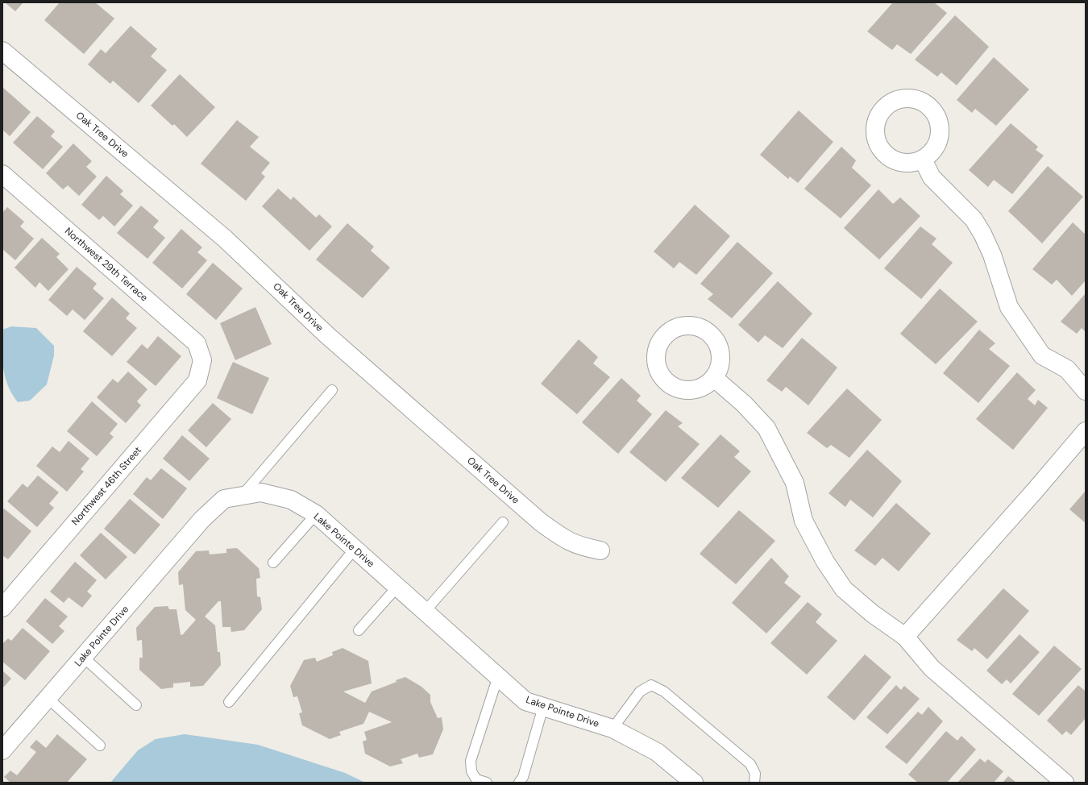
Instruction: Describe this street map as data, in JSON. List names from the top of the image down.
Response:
{
  "streets": {
    "street": [
      "Oak Tree Drive",
      "Northwest 29th Terrace",
      "Northwest 46th Street",
      "Lake Pointe Drive"
    ]
  },
  "crossings": [
    ["Northwest 29th Terrace", "Northwest 46th Street"]
  ]
}
